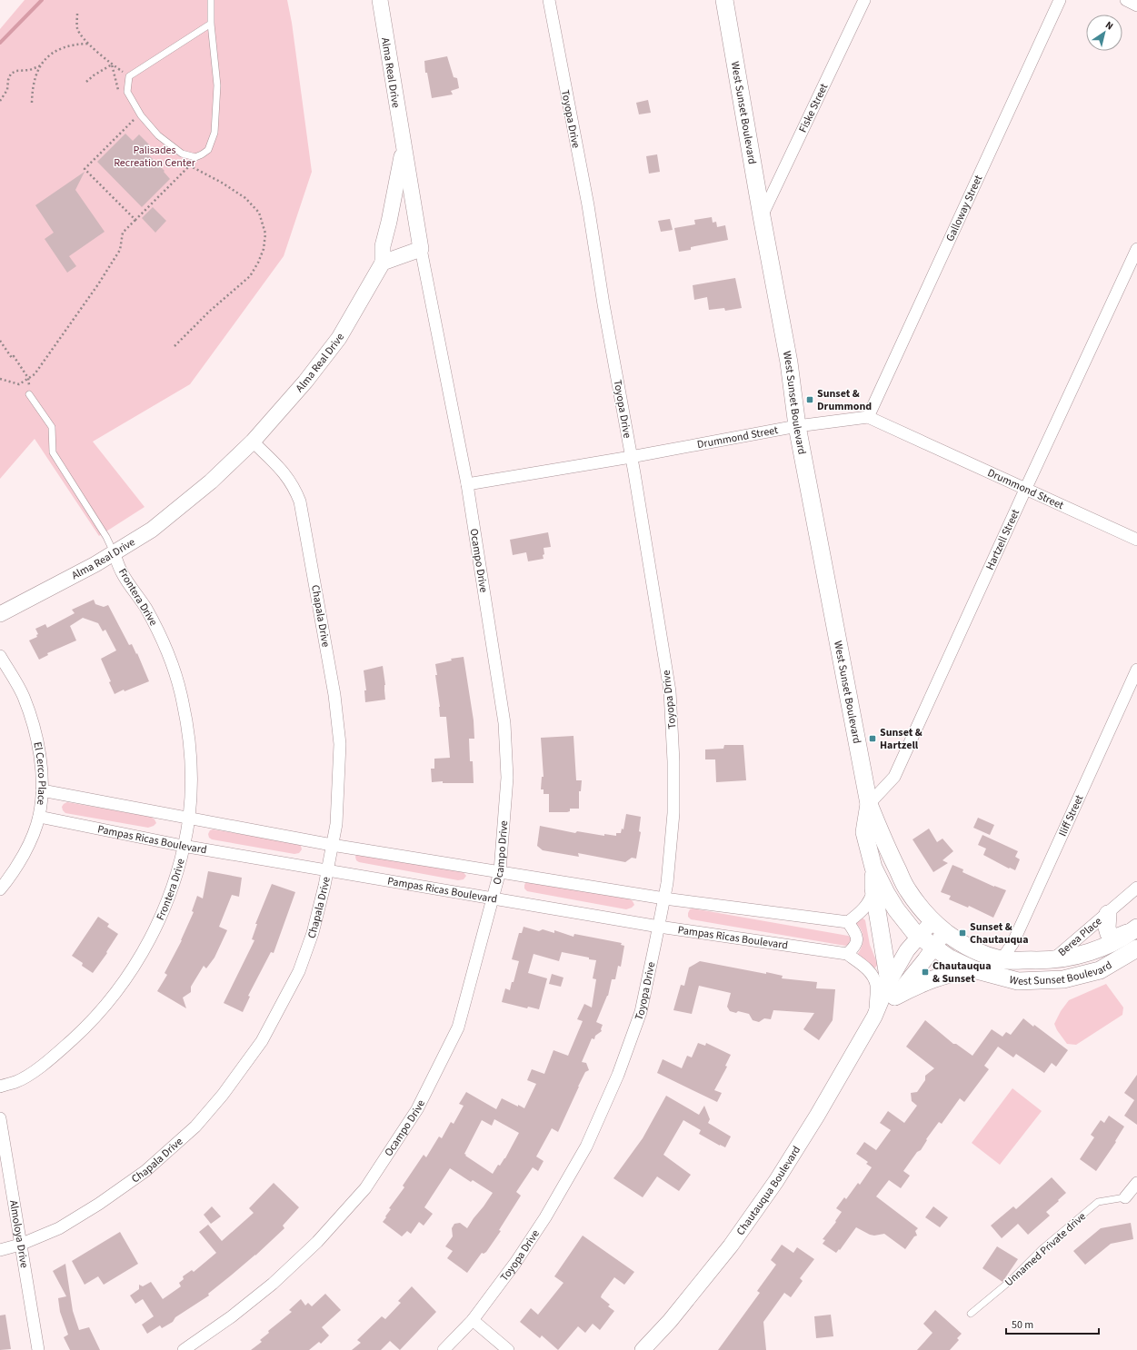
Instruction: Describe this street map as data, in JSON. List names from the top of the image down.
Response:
{
  "streets": {
    "main road": ["West Sunset Boulevard"],
    "street": [
      "Alma Real Drive",
      "Fiske Street",
      "Toyopa Drive",
      "Galloway Street",
      "Drummond Street",
      "Hartzell Street",
      "Ocampo Drive",
      "Frontera Drive",
      "Chapala Drive",
      "El Cerco Place",
      "Iliff Street",
      "Pampas Ricas Boulevard",
      "Berea Place",
      "Chautauqua Boulevard",
      "Almoloya Drive"
    ],
    "lane": ["Unnamed Private drive"]
  },
  "crossings": [
    ["Alma Real Drive", "Ocampo Drive"],
    ["Alma Real Drive", "Frontera Drive"],
    ["Alma Real Drive", "Chapala Drive"],
    ["Fiske Street", "West Sunset Boulevard"],
    ["West Sunset Boulevard", "Drummond Street"],
    ["West Sunset Boulevard", "Hartzell Street"],
    ["West Sunset Boulevard", "Iliff Street"],
    ["West Sunset Boulevard", "Berea Place"],
    ["West Sunset Boulevard", "Chautauqua Boulevard"],
    ["Toyopa Drive", "Drummond Street"],
    ["Toyopa Drive", "Pampas Ricas Boulevard"],
    ["Galloway Street", "Drummond Street"],
    ["Drummond Street", "Hartzell Street"],
    ["Drummond Street", "Ocampo Drive"],
    ["Ocampo Drive", "Pampas Ricas Boulevard"],
    ["Frontera Drive", "Pampas Ricas Boulevard"],
    ["Chapala Drive", "Pampas Ricas Boulevard"],
    ["Chapala Drive", "Almoloya Drive"],
    ["El Cerco Place", "Pampas Ricas Boulevard"],
    ["Pampas Ricas Boulevard", "Chautauqua Boulevard"]
  ],
  "parks": ["Palisades Recreation Center"],
  "places": {
    "transit": [
      "Sunset & Drummond",
      "Sunset & Hartzell",
      "Sunset & Chautauqua",
      "Chautauqua & Sunset"
    ]
  },
  "scale_bar": "50 m",
  "north": "top right"
}
